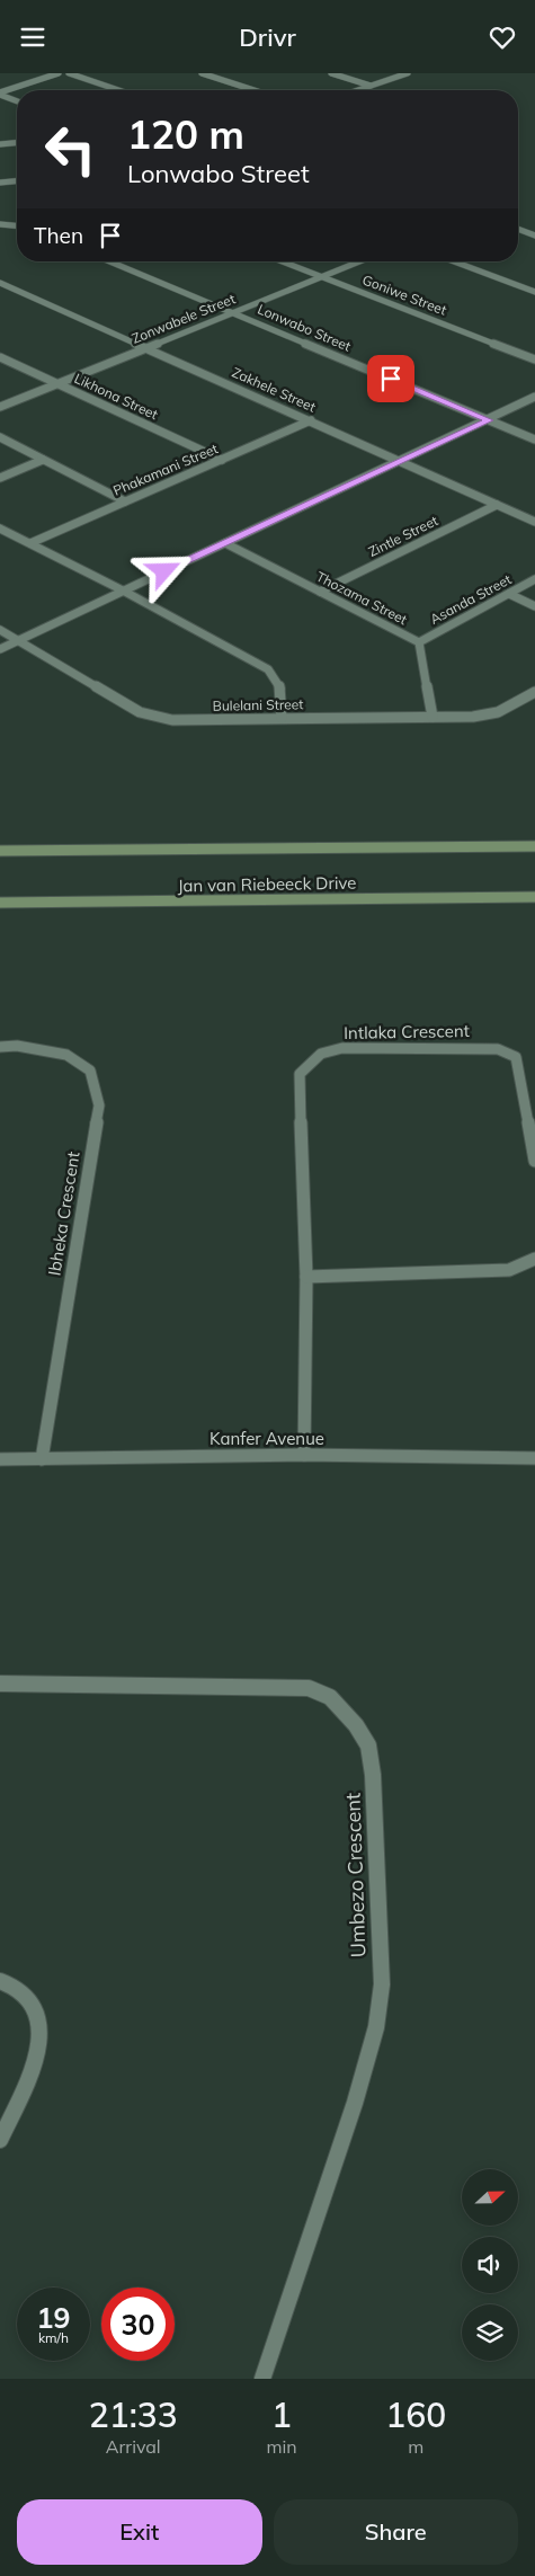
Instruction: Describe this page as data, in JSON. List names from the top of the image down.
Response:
{
  "streets": {
    "main road": ["Jan van Riebeeck Drive"],
    "street": [
      "Goniwe Street",
      "Zonwabele Street",
      "Lonwabo Street",
      "Zakhele Street",
      "Likhona Street",
      "Phakamani Street",
      "Zintle Street",
      "Thozama Street",
      "Asanda Street",
      "Bulelani Street",
      "Intlaka Crescent",
      "Ibheka Crescent",
      "Kanfer Avenue",
      "Umbezo Crescent"
    ]
  },
  "crossings": [
    ["Goniwe Street", "Zonwabele Street"],
    ["Zonwabele Street", "Lonwabo Street"],
    ["Zonwabele Street", "Zakhele Street"],
    ["Zonwabele Street", "Likhona Street"],
    ["Zakhele Street", "Phakamani Street"],
    ["Zakhele Street", "Zintle Street"],
    ["Likhona Street", "Phakamani Street"],
    ["Zintle Street", "Thozama Street"],
    ["Thozama Street", "Asanda Street"],
    ["Thozama Street", "Bulelani Street"],
    ["Intlaka Crescent", "Kanfer Avenue"],
    ["Ibheka Crescent", "Kanfer Avenue"]
  ],
  "north": "right",
  "page": {
    "header": "Drivr",
    "turn": ["120 m", "Lonwabo Street"],
    "then": "Then",
    "speed": "19 km/h",
    "limit": "30",
    "eta": [
      "21:33",
      "Arrival",
      "1",
      "min",
      "160",
      "m"
    ],
    "buttons": ["Exit", "Share"]
  }
}
